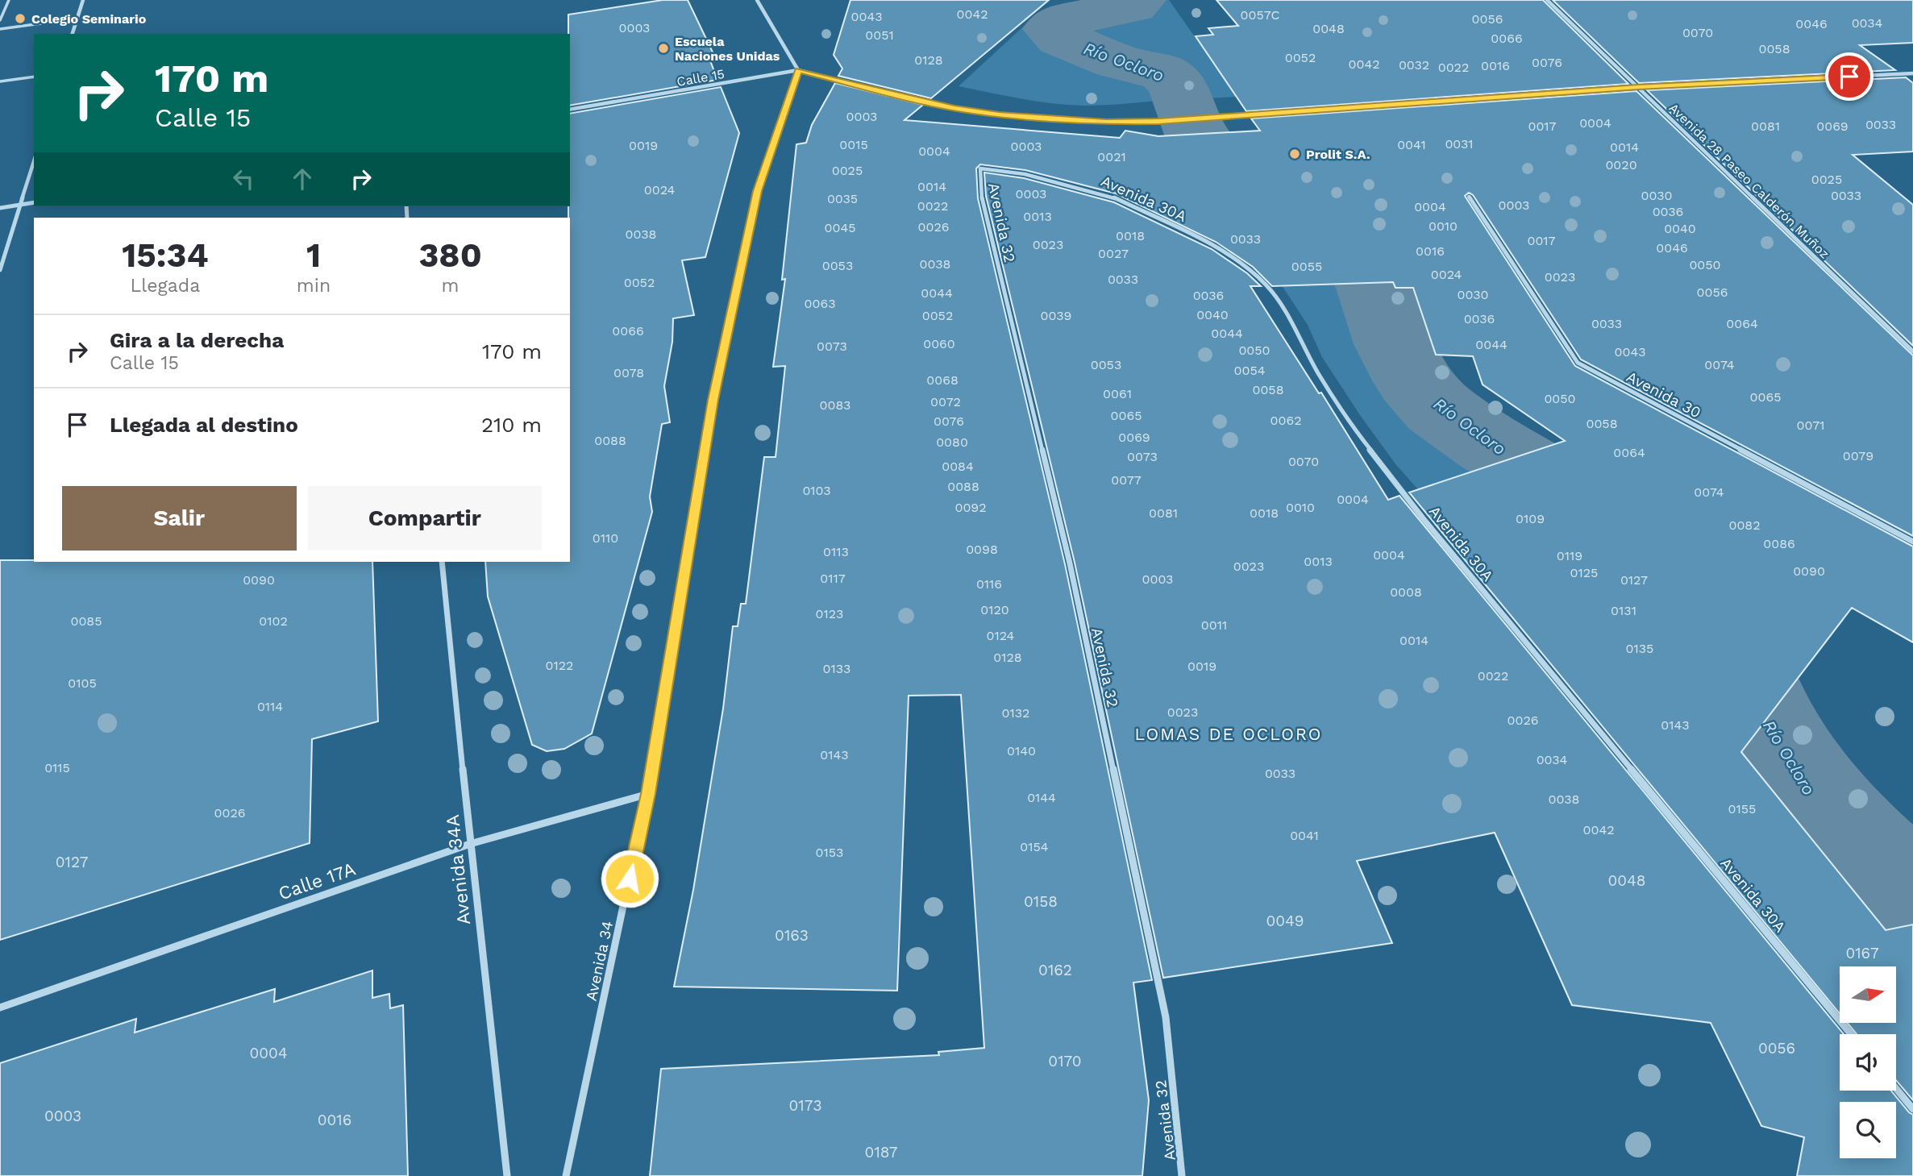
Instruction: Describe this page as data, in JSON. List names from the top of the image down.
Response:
{
  "streets": {
    "street": [
      "Calle 15",
      "Avenida 28 Paseo Calderón Muñoz",
      "Avenida 30A",
      "Avenida 32",
      "Avenida 30",
      "Avenida 34A",
      "Calle 17A",
      "Avenida 34"
    ]
  },
  "crossings": [
    ["Calle 15", "Avenida 28 Paseo Calderón Muñoz"],
    ["Calle 15", "Avenida 34"],
    ["Avenida 30A", "Avenida 32"],
    ["Avenida 34A", "Calle 17A"],
    ["Calle 17A", "Avenida 34"]
  ],
  "districts": ["LOMAS DE OCLORO"],
  "water": ["Río Ocloro"],
  "places": ["Colegio Seminario", "Escuela Naciones Unidas", "Prolit S.A."],
  "house_numbers": [
    "0042",
    "0057C",
    "0043",
    "0056",
    "0034",
    "0046",
    "0003",
    "0048",
    "0070",
    "0051",
    "0066",
    "0058",
    "0052",
    "0128",
    "0076",
    "0042",
    "0032",
    "0016",
    "0022",
    "0003",
    "0004",
    "0033",
    "0017",
    "0081",
    "0069",
    "0031",
    "0015",
    "0041",
    "0019",
    "0003",
    "0014",
    "0004",
    "0021",
    "0020",
    "0025",
    "0025",
    "0014",
    "0024",
    "0003",
    "0030",
    "0033",
    "0035",
    "0003",
    "0022",
    "0004",
    "0036",
    "0013",
    "0010",
    "0026",
    "0045",
    "0040",
    "0038",
    "0018",
    "0033",
    "0017",
    "0023",
    "0046",
    "0016",
    "0027",
    "0038",
    "0050",
    "0053",
    "0055",
    "0024",
    "0023",
    "0033",
    "0052",
    "0056",
    "0044",
    "0030",
    "0036",
    "0063",
    "0040",
    "0052",
    "0039",
    "0036",
    "0033",
    "0064",
    "0066",
    "0044",
    "0060",
    "0044",
    "0073",
    "0050",
    "0043",
    "0053",
    "0074",
    "0054",
    "0078",
    "0068",
    "0058",
    "0061",
    "0065",
    "0050",
    "0072",
    "0083",
    "0065",
    "0062",
    "0076",
    "0058",
    "0071",
    "0069",
    "0088",
    "0080",
    "0064",
    "0079",
    "0073",
    "0070",
    "0084",
    "0077",
    "0088",
    "0103",
    "0074",
    "0004",
    "0092",
    "0010",
    "0081",
    "0018",
    "0109",
    "0082",
    "0110",
    "0086",
    "0098",
    "0113",
    "0004",
    "0119",
    "0013",
    "0023",
    "0090",
    "0125",
    "0117",
    "0003",
    "0090",
    "0127",
    "0116",
    "0008",
    "0120",
    "0131",
    "0123",
    "0085",
    "0102",
    "0011",
    "0124",
    "0014",
    "0135",
    "0128",
    "0122",
    "0019",
    "0133",
    "0022",
    "0105",
    "0114",
    "0023",
    "0132",
    "0026",
    "0143",
    "0140",
    "0143",
    "0034",
    "0115",
    "0033",
    "0144",
    "0038",
    "0155",
    "0026",
    "0042",
    "0041",
    "0154",
    "0153",
    "0127",
    "0048",
    "0158",
    "0049",
    "0163",
    "0167",
    "0162",
    "0056",
    "0004",
    "0170",
    "0173",
    "0003",
    "0016",
    "0187"
  ],
  "north": "right",
  "page": {
    "turn": ["170 m", "Calle 15"],
    "eta": [
      "15:34",
      "Llegada",
      "1",
      "min",
      "380",
      "m"
    ],
    "list": [
      {
        "name": "Gira a la derecha",
        "note": "Calle 15",
        "value": "170 m"
      },
      {
        "name": "Llegada al destino",
        "value": "210 m"
      }
    ],
    "buttons": ["Salir", "Compartir"]
  }
}
